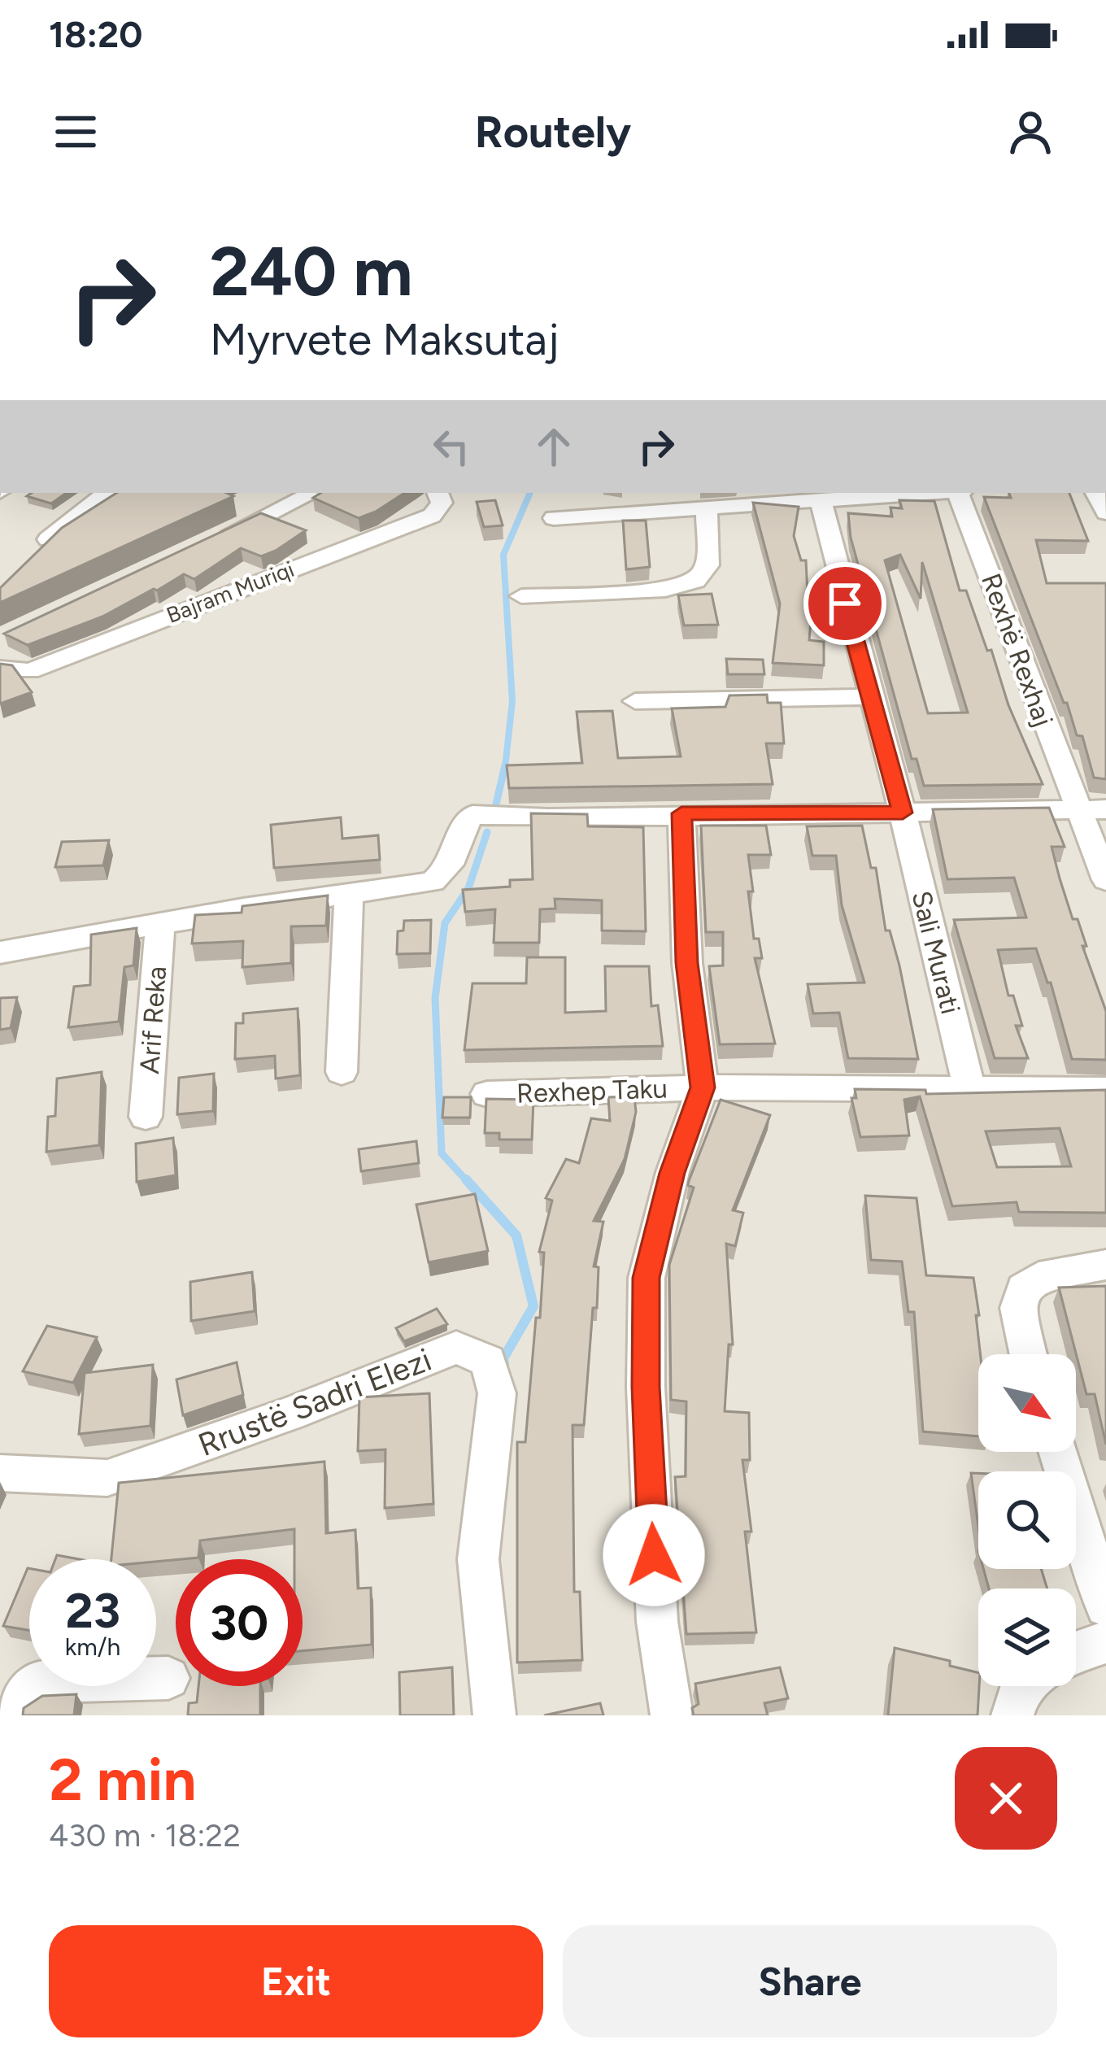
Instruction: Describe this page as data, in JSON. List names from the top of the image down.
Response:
{
  "streets": {
    "street": [
      "Bajram Muriqi",
      "Rexhë Rexhaj",
      "Sali Murati",
      "Arif Reka",
      "Rexhep Taku",
      "Rrustë Sadri Elezi"
    ]
  },
  "crossings": [
    ["Sali Murati", "Rexhep Taku"]
  ],
  "north": "bottom right",
  "page": {
    "status": "18:20",
    "header": "Routely",
    "turn": ["240 m", "Myrvete Maksutaj"],
    "speed": "23 km/h",
    "limit": "30",
    "heading": ["2 min", "430 m · 18:22"],
    "buttons": ["Exit", "Share"]
  }
}
